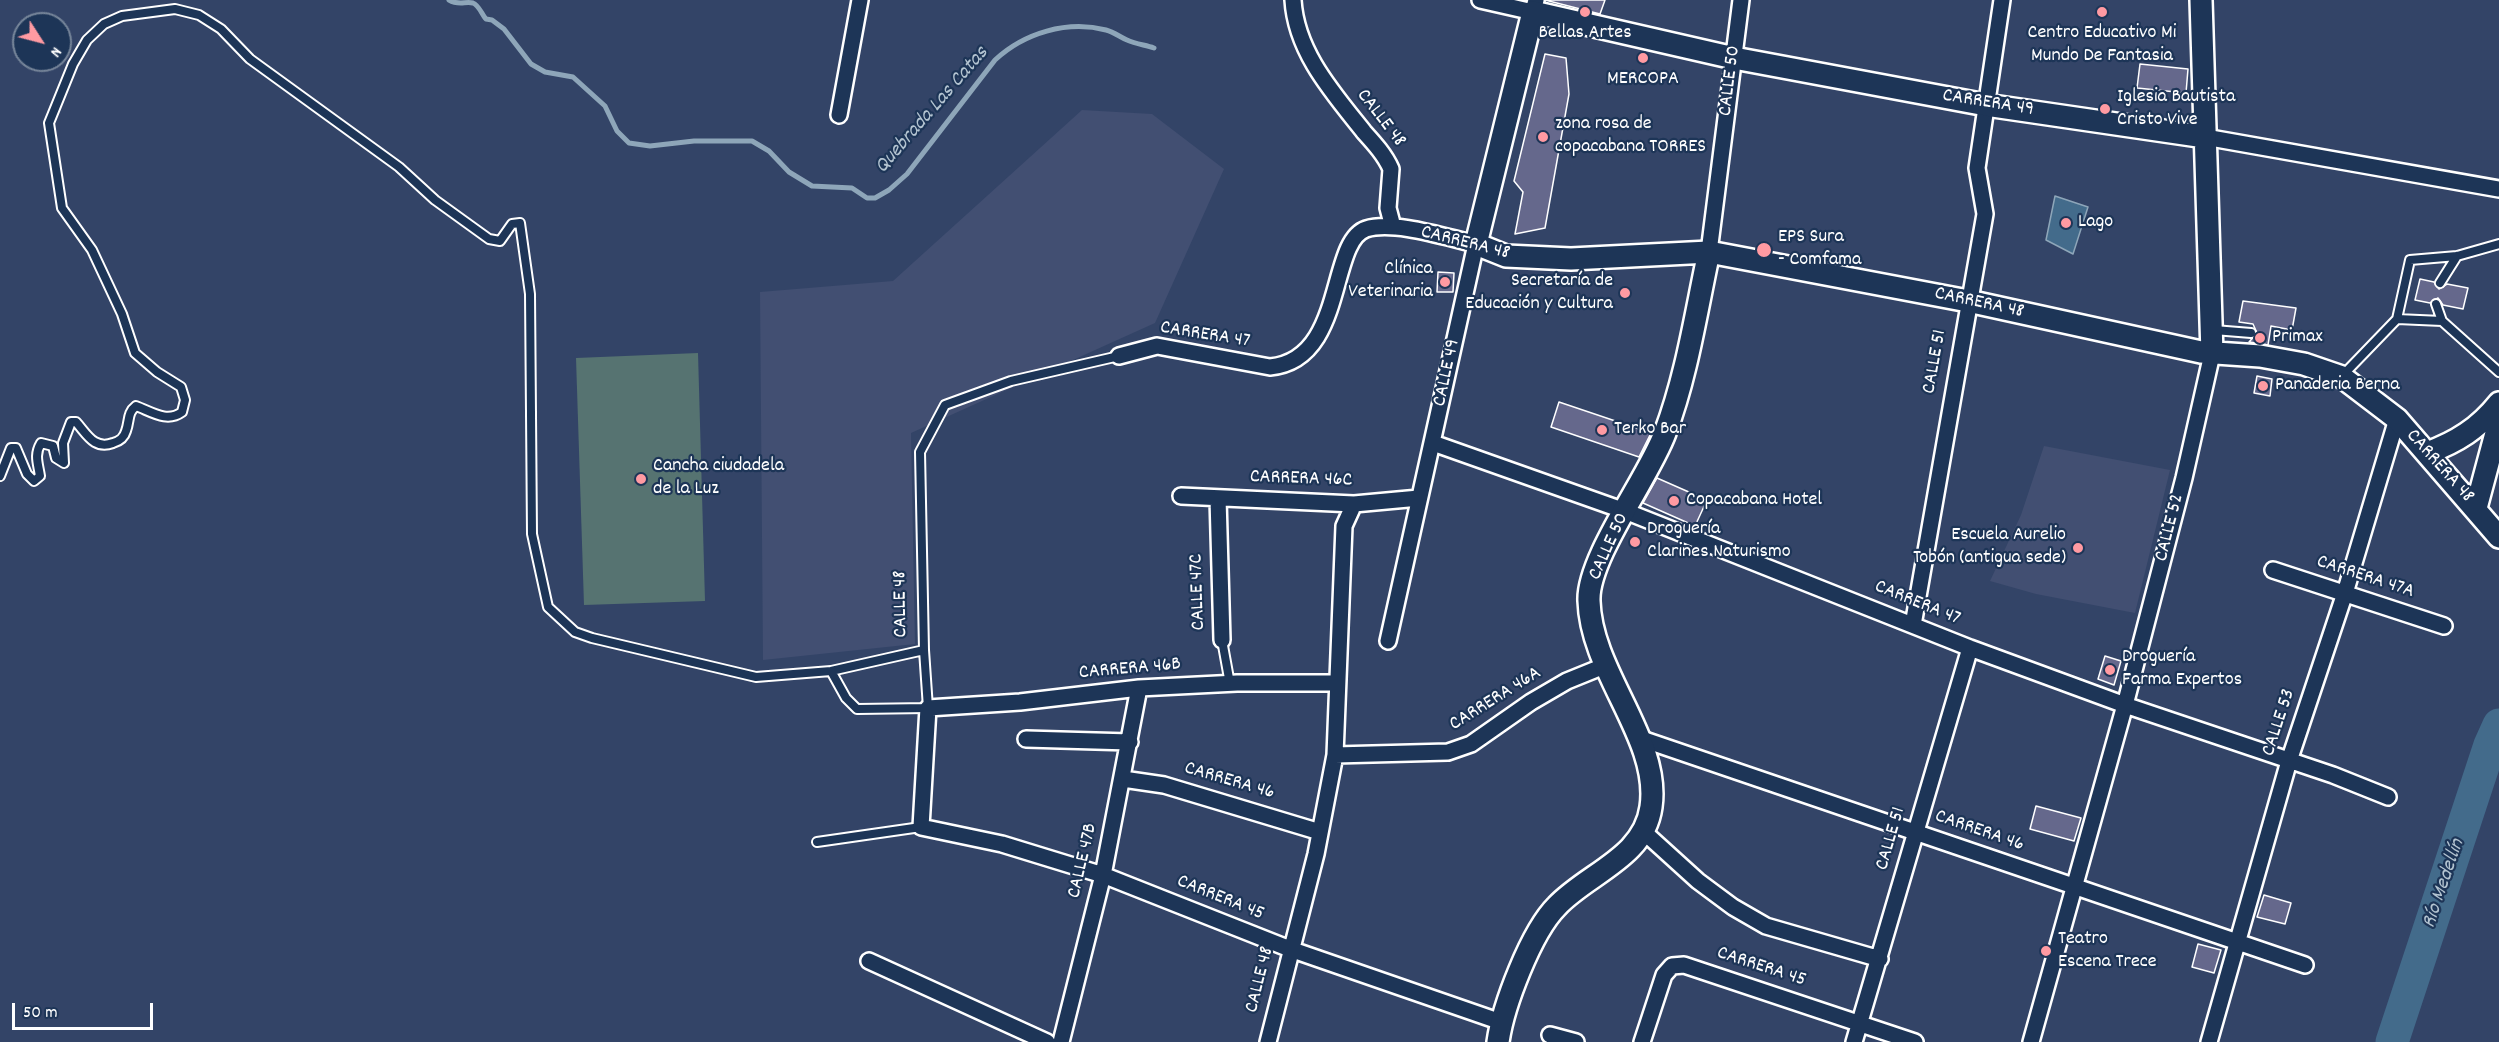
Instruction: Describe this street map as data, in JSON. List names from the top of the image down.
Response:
{
  "streets": {
    "street": [
      "CALLE 50",
      "CARRERA 49",
      "CALLE 48",
      "CARRERA 48",
      "CARRERA 47",
      "CALLE 51",
      "CALLE 49",
      "CARRERA 46C",
      "CALLE 52",
      "CARRERA 47A",
      "CALLE 47C",
      "CARRERA 46B",
      "CARRERA 46A",
      "CALLE 53",
      "CARRERA 46",
      "CALLE 47B",
      "CARRERA 45"
    ]
  },
  "crossings": [
    ["CALLE 50", "CARRERA 49"],
    ["CALLE 50", "CARRERA 48"],
    ["CALLE 50", "CARRERA 47"],
    ["CALLE 50", "CARRERA 46A"],
    ["CALLE 50", "CARRERA 46"],
    ["CALLE 50", "CARRERA 45"],
    ["CARRERA 49", "CALLE 51"],
    ["CARRERA 49", "CALLE 49"],
    ["CARRERA 49", "CALLE 52"],
    ["CALLE 48", "CARRERA 48"],
    ["CALLE 48", "CARRERA 47"],
    ["CALLE 48", "CARRERA 46C"],
    ["CALLE 48", "CARRERA 46B"],
    ["CALLE 48", "CARRERA 46A"],
    ["CALLE 48", "CARRERA 46"],
    ["CALLE 48", "CARRERA 45"],
    ["CARRERA 48", "CARRERA 47"],
    ["CARRERA 48", "CALLE 51"],
    ["CARRERA 48", "CALLE 49"],
    ["CARRERA 48", "CALLE 52"],
    ["CARRERA 48", "CALLE 53"],
    ["CARRERA 47", "CALLE 51"],
    ["CARRERA 47", "CALLE 49"],
    ["CARRERA 47", "CALLE 52"],
    ["CARRERA 47", "CALLE 53"],
    ["CALLE 51", "CARRERA 46"],
    ["CALLE 51", "CARRERA 45"],
    ["CALLE 49", "CARRERA 46C"],
    ["CARRERA 46C", "CALLE 47C"],
    ["CALLE 52", "CARRERA 46"],
    ["CARRERA 47A", "CALLE 53"],
    ["CALLE 47C", "CARRERA 46B"],
    ["CARRERA 46B", "CALLE 47B"],
    ["CALLE 53", "CARRERA 46"],
    ["CARRERA 46", "CALLE 47B"],
    ["CALLE 47B", "CARRERA 45"]
  ],
  "water": ["Quebrada Las Catas", "Río Medellín"],
  "places": [
    "Bellas Artes",
    "Centro Educativo Mi Mundo De Fantasia",
    "MERCOPA",
    "Iglesia Bautista Cristo Vive",
    "zona rosa de copacabana TORRES",
    "Lago",
    "EPS Sura - Comfama",
    "Clínica Veterinaria",
    "Secretaría de Educación y Cultura",
    "Primax",
    "Panaderia Berna",
    "Terko Bar",
    "Cancha ciudadela de la Luz",
    "Copacabana Hotel",
    "Droguería Clarines Naturismo",
    "Escuela Aurelio Tobón (antigua sede)",
    "Droguería Farma Expertos",
    "Teatro Escena Trece"
  ],
  "scale_bar": "50 m",
  "north": "bottom right"
}
